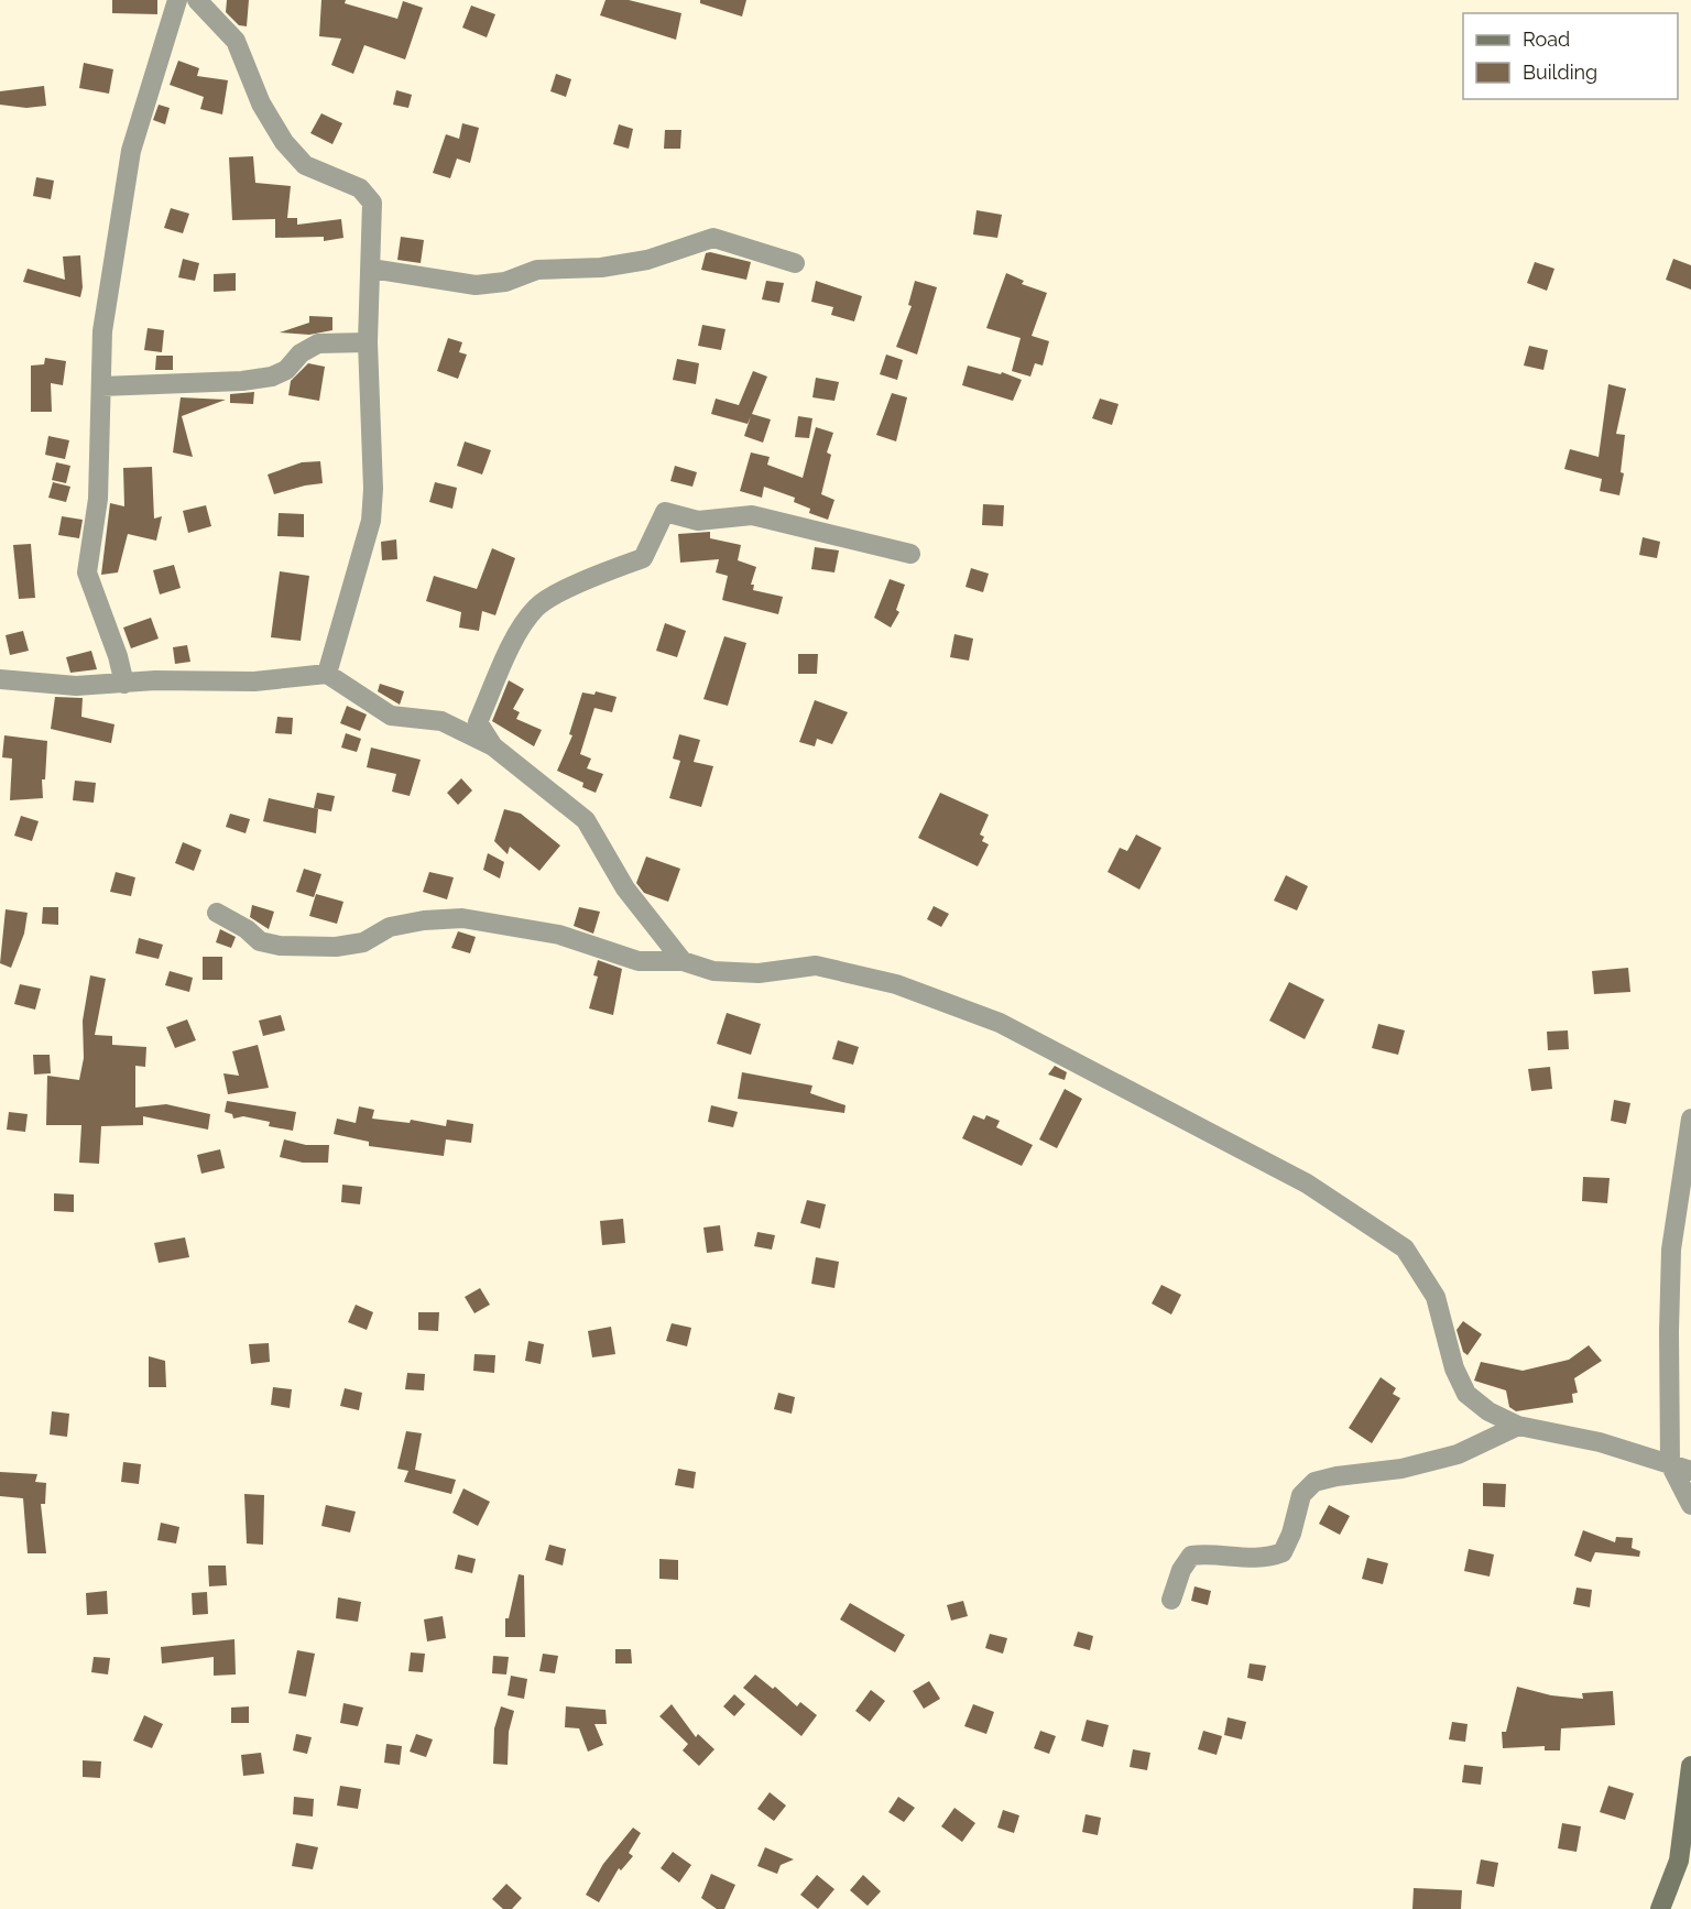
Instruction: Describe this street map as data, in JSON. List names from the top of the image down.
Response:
{
  "legend": ["Road", "Building"]
}
